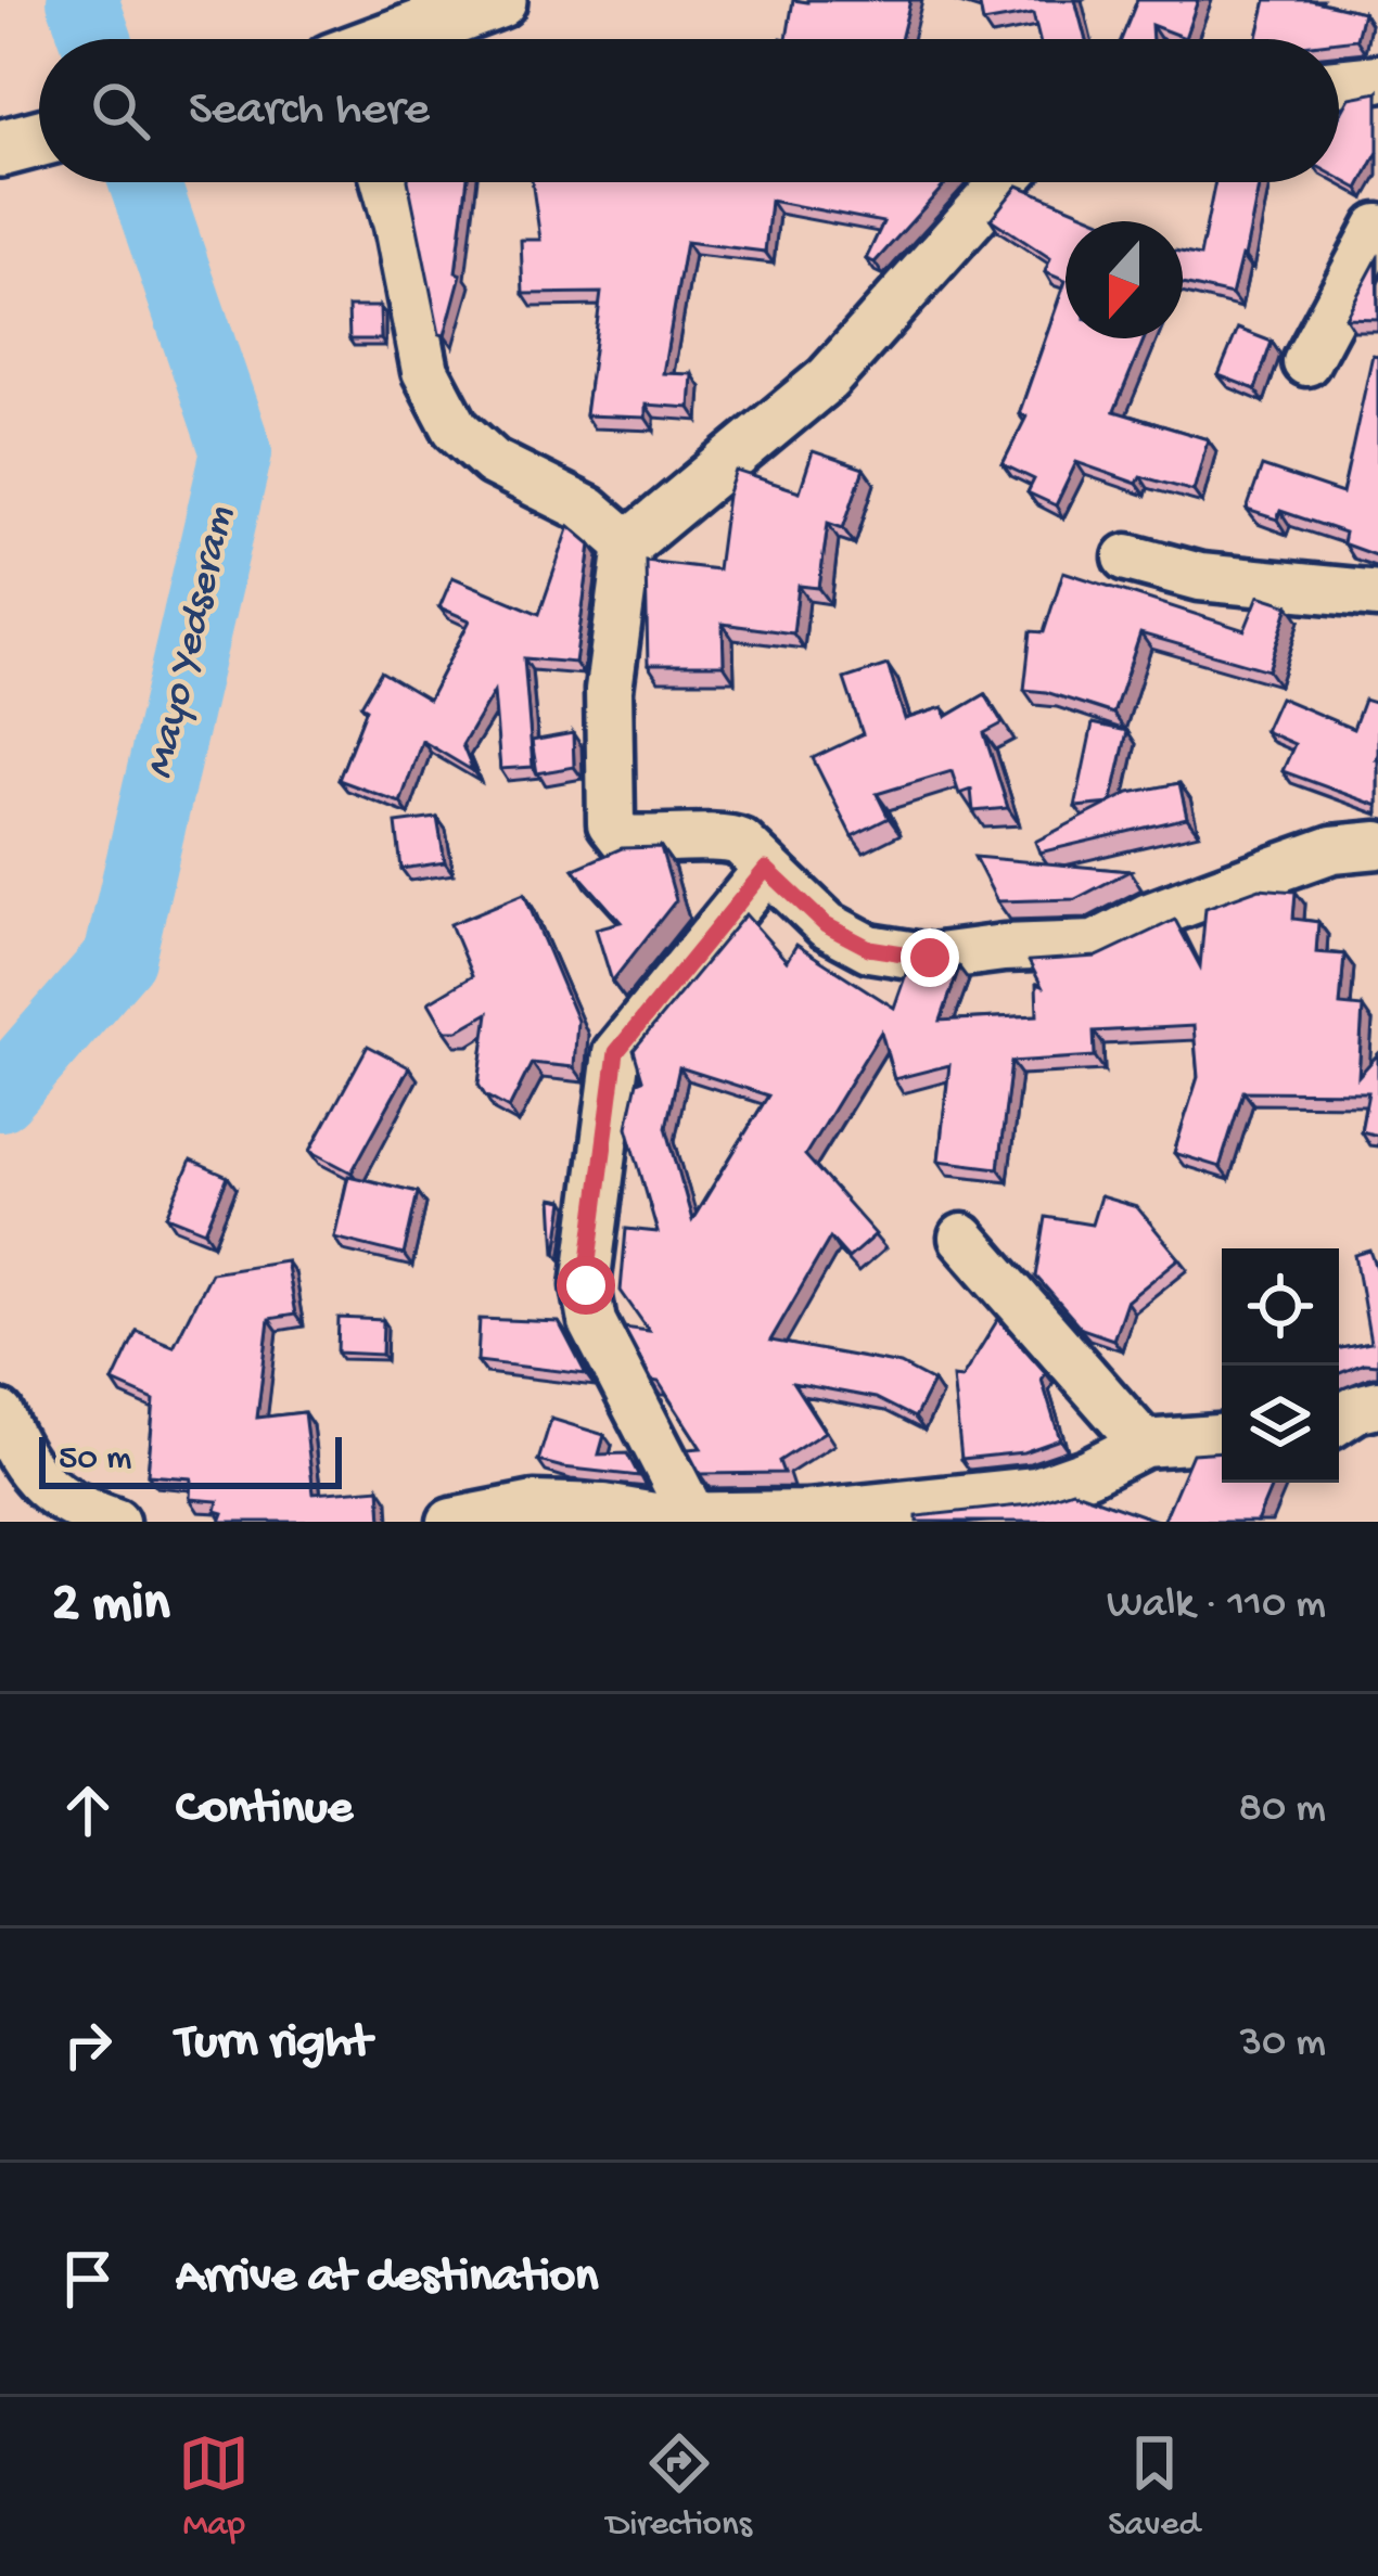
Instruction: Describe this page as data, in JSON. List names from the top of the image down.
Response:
{
  "water": ["Mayo Yedseram"],
  "scale_bar": "50 m",
  "north": "bottom",
  "page": {
    "search": "Search here",
    "scale": "50 m",
    "heading": ["2 min", "Walk · 110 m"],
    "list": [
      ["Continue", "80 m"],
      ["Turn right", "30 m"],
      "Arrive at destination"
    ],
    "nav": ["Map", "Directions", "Saved"]
  }
}
